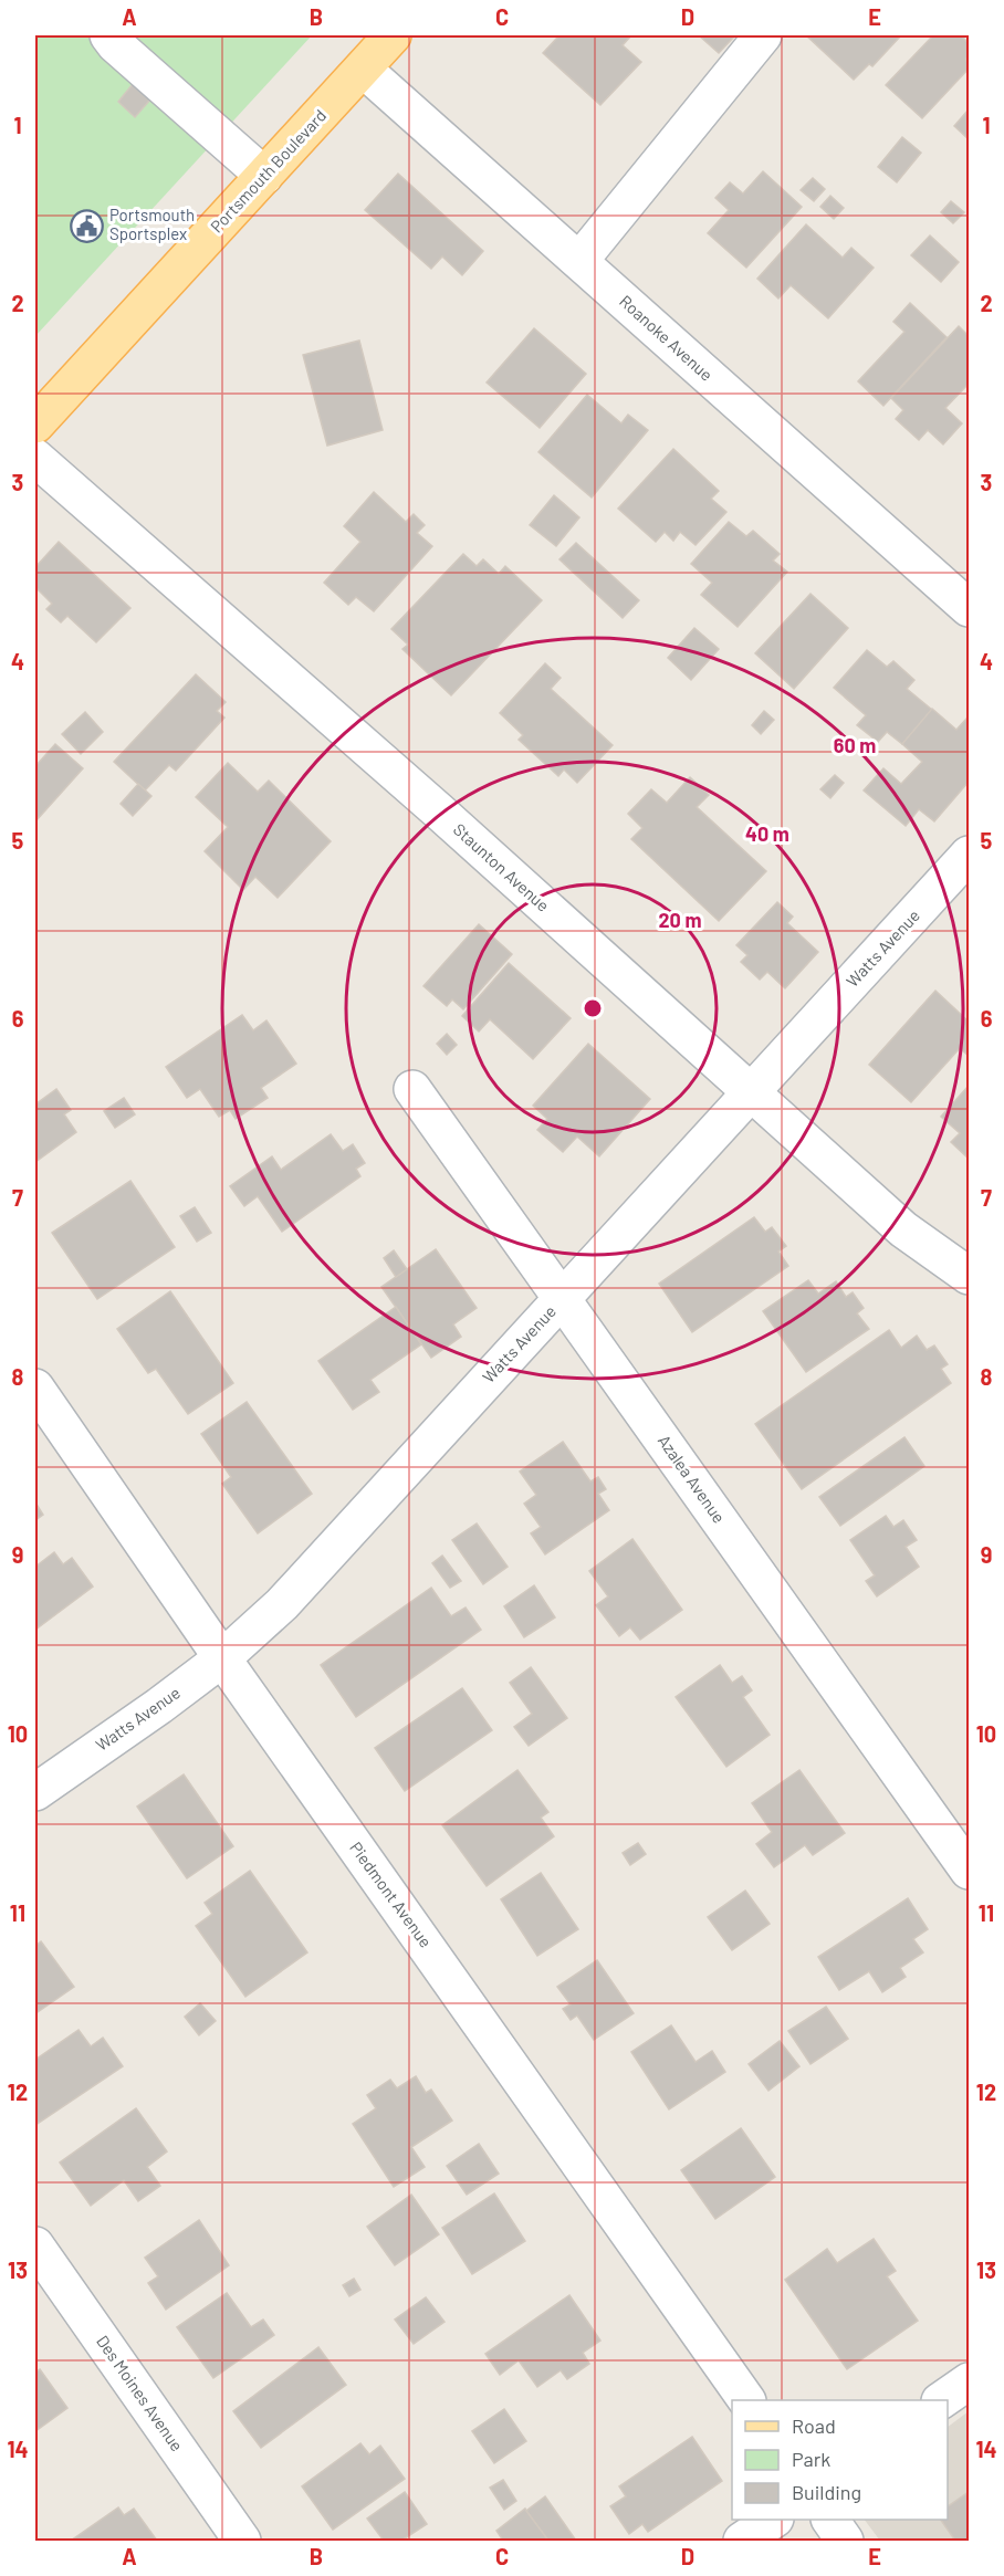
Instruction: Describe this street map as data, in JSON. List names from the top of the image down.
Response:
{
  "streets": {
    "main road": ["Portsmouth Boulevard"],
    "street": [
      "Roanoke Avenue",
      "Staunton Avenue",
      "Watts Avenue",
      "Azalea Avenue",
      "Piedmont Avenue",
      "Des Moines Avenue"
    ]
  },
  "crossings": [
    ["Portsmouth Boulevard", "Roanoke Avenue"],
    ["Staunton Avenue", "Watts Avenue"],
    ["Watts Avenue", "Azalea Avenue"],
    ["Watts Avenue", "Piedmont Avenue"]
  ],
  "places": {
    "public building": ["Portsmouth Sportsplex"]
  },
  "legend": ["Road", "Park", "Building"],
  "grid": {
    "columns": [
      "A",
      "B",
      "C",
      "D",
      "E"
    ],
    "rows": [
      "1",
      "2",
      "3",
      "4",
      "5",
      "6",
      "7",
      "8",
      "9",
      "10",
      "11",
      "12",
      "13",
      "14"
    ]
  },
  "rings": ["60 m", "40 m", "20 m"]
}
